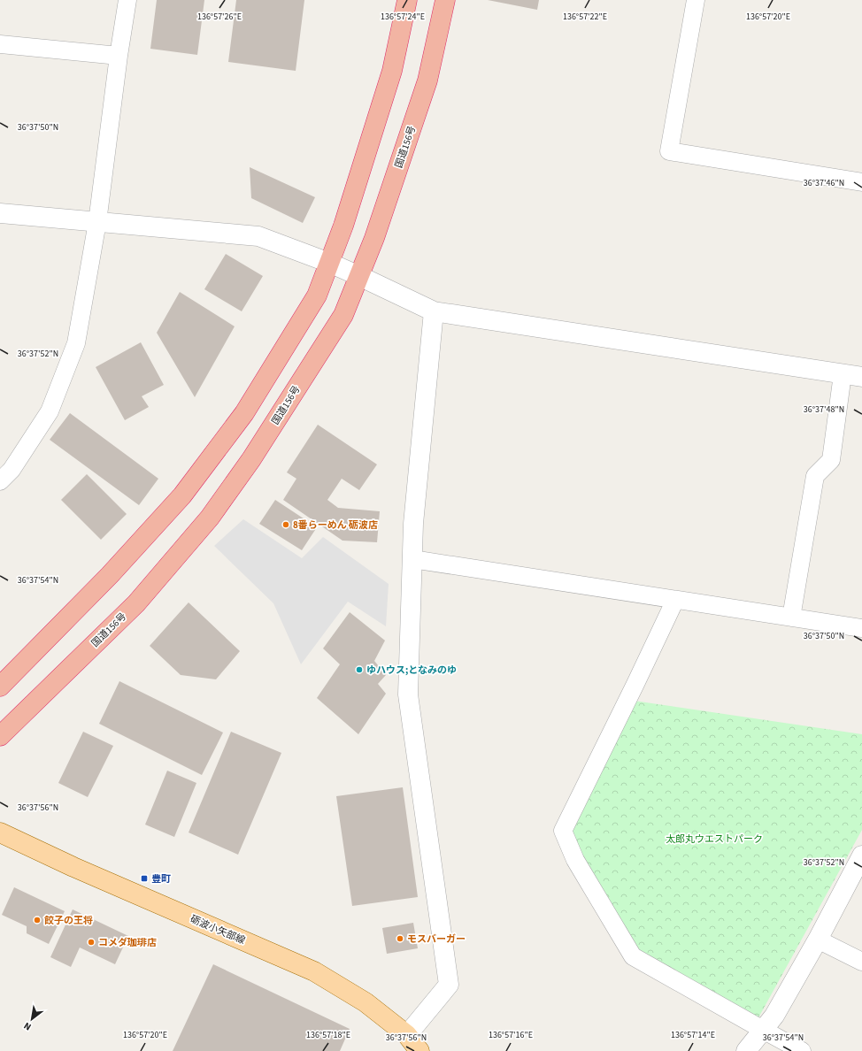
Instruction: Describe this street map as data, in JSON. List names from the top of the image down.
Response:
{
  "streets": {
    "highway": ["国道156号"],
    "main road": ["砺波小矢部線"]
  },
  "parks": ["太郎丸ウエストパーク"],
  "places": {
    "other": [
      "8番らーめん 砺波店",
      "ゆハウス;となみのゆ",
      "餃子の王将",
      "モスバーガー",
      "コメダ珈琲店"
    ],
    "transit": ["豊町"]
  },
  "north": "bottom left",
  "coordinates": [
    "136°57'26\"E",
    "136°57'24\"E",
    "136°57'22\"E",
    "136°57'20\"E",
    "36°37'50\"N",
    "36°37'46\"N",
    "36°37'52\"N",
    "36°37'48\"N",
    "36°37'54\"N",
    "36°37'56\"N",
    "136°57'18\"E",
    "136°57'16\"E",
    "136°57'14\"E"
  ]
}
